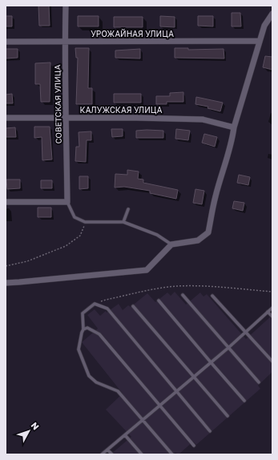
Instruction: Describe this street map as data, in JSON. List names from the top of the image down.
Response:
{
  "streets": {
    "street": ["УРОЖАЙНАЯ УЛИЦА", "СОВЕТСКАЯ УЛИЦА", "КАЛУЖСКАЯ УЛИЦА"]
  },
  "crossings": [
    ["УРОЖАЙНАЯ УЛИЦА", "СОВЕТСКАЯ УЛИЦА"],
    ["СОВЕТСКАЯ УЛИЦА", "КАЛУЖСКАЯ УЛИЦА"]
  ],
  "north": "top right"
}
